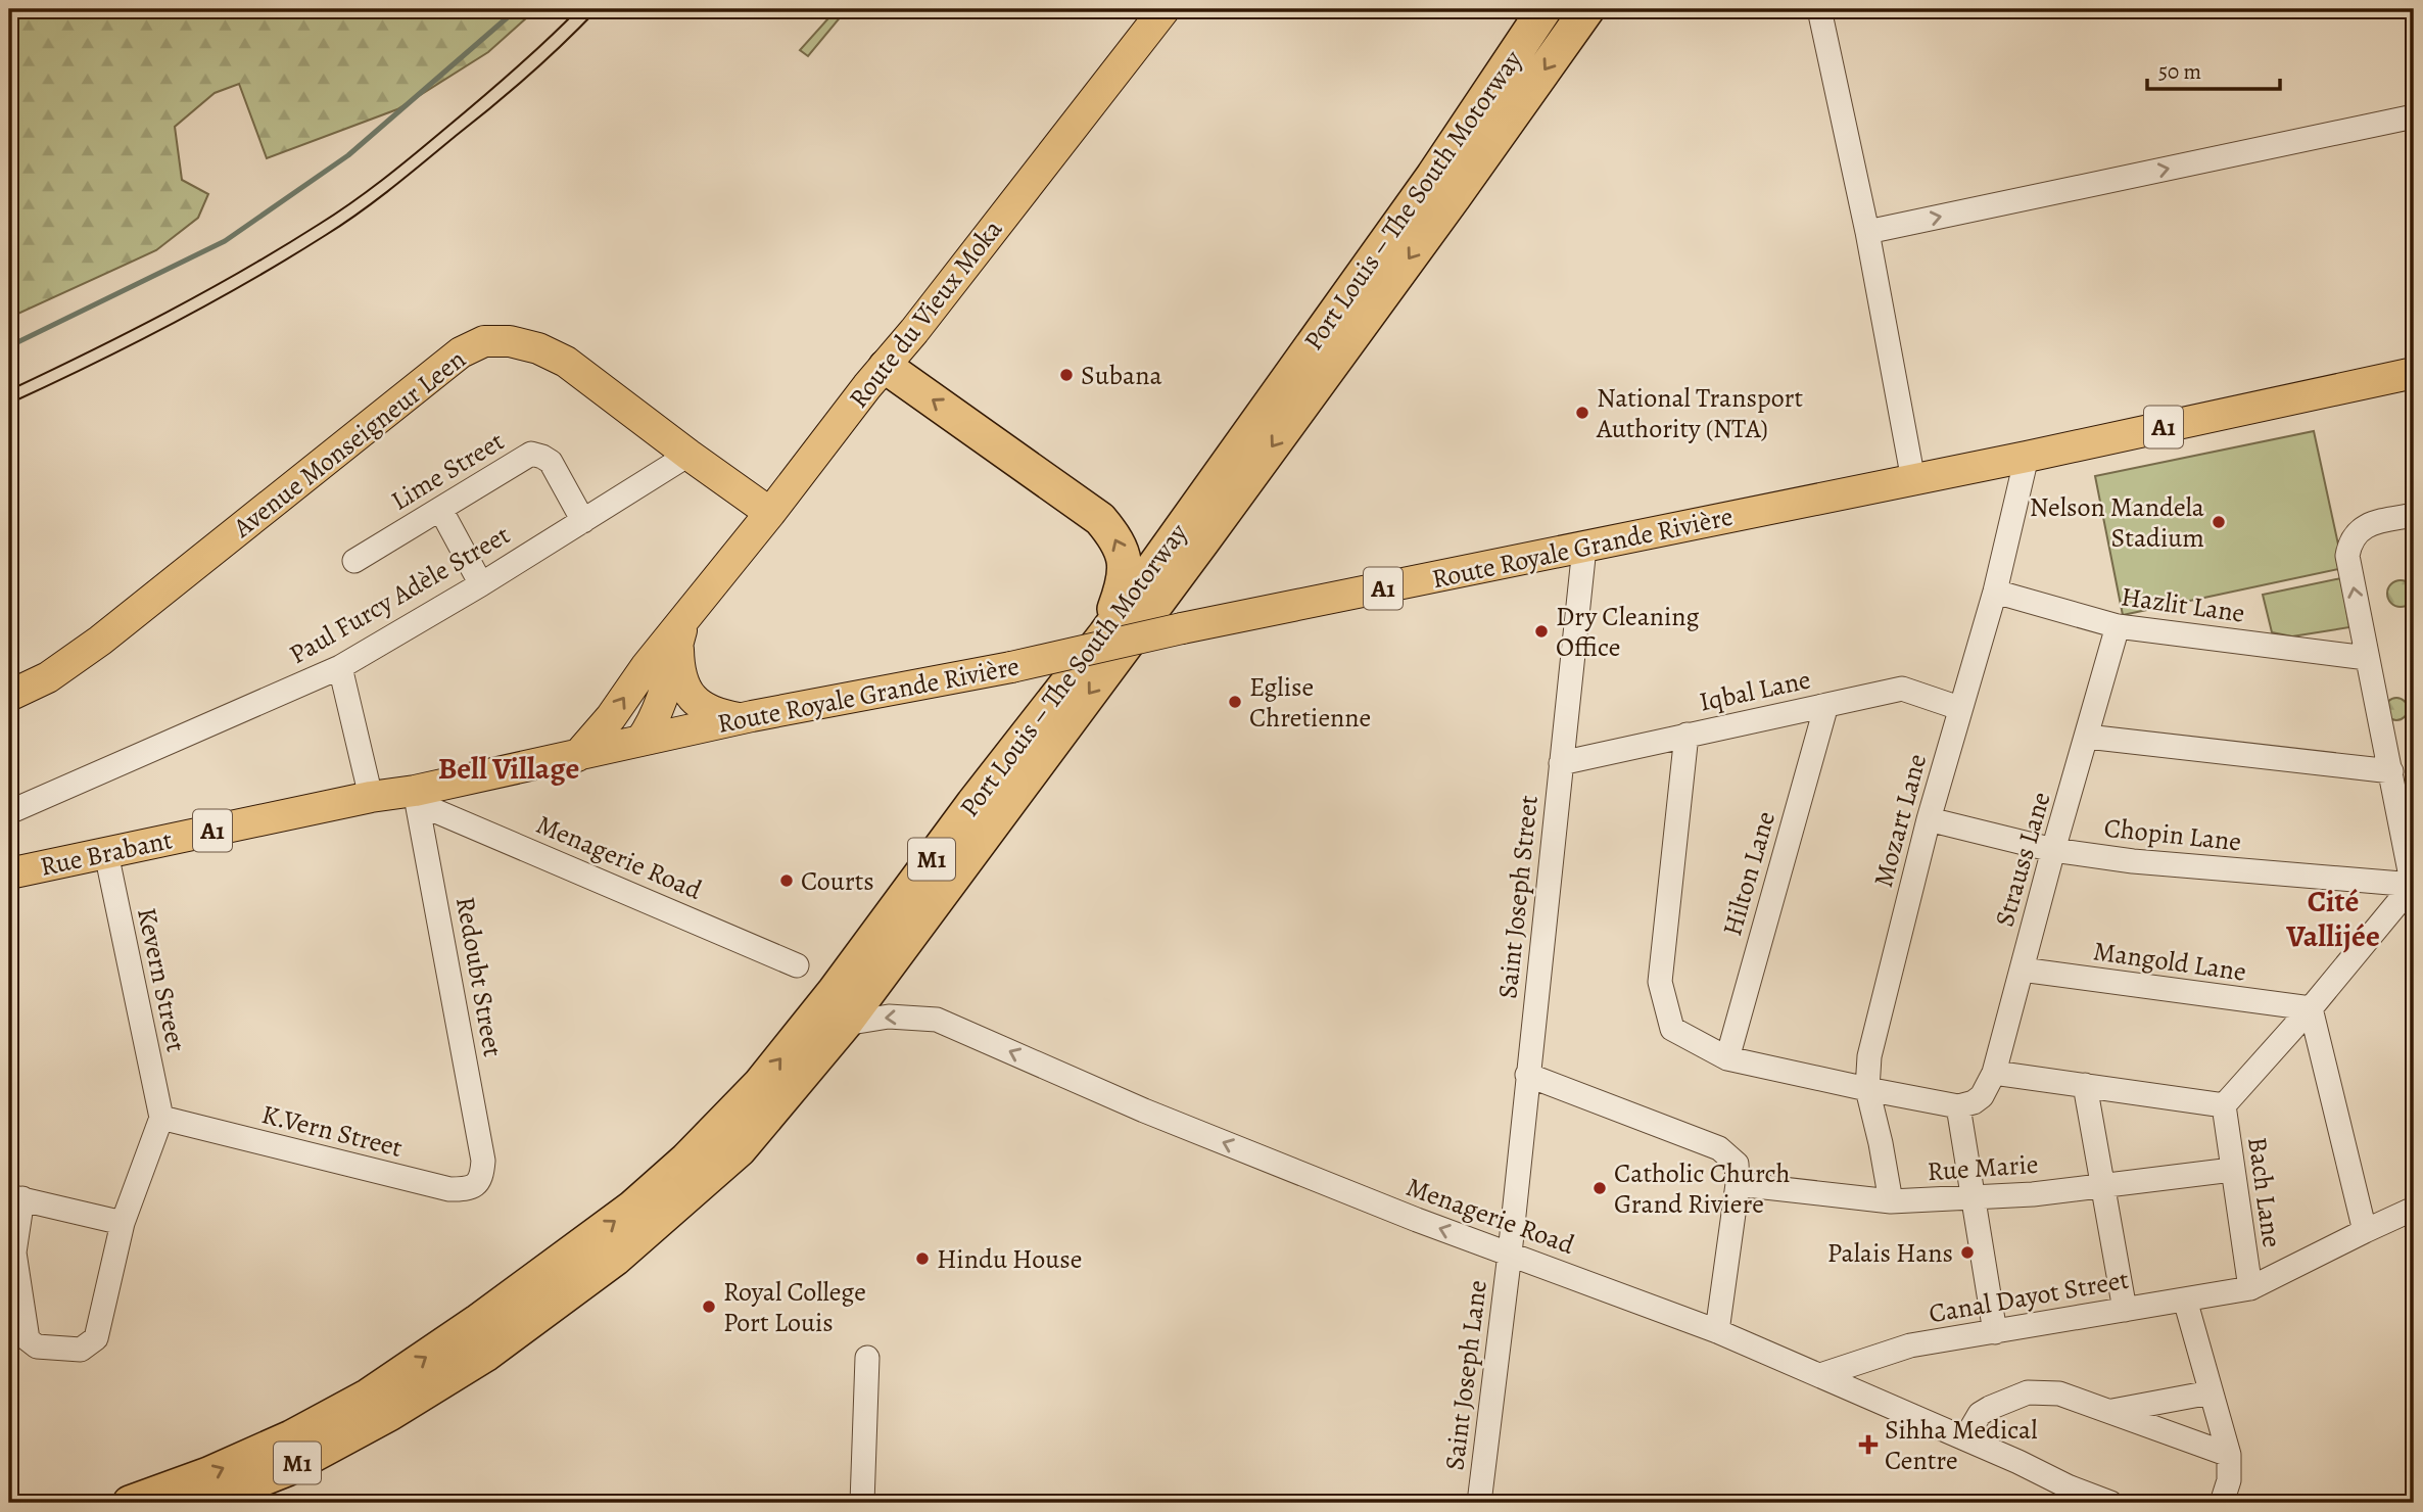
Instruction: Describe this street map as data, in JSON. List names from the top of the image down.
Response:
{
  "streets": {
    "highway": ["Port Louis – The South Motorway", "M1"],
    "main road": [
      "Route du Vieux Moka",
      "A1",
      "Avenue Monseigneur Leen",
      "Route Royale Grande Rivière",
      "Rue Brabant"
    ],
    "street": [
      "Lime Street",
      "Paul Furcy Adèle Street",
      "Hazlit Lane",
      "Iqbal Lane",
      "Mozart Lane",
      "Chopin Lane",
      "Menagerie Road",
      "Strauss Lane",
      "Hilton Lane",
      "Saint Joseph Street",
      "Mangold Lane",
      "Redoubt Street",
      "Kevern Street",
      "K.Vern Street",
      "Rue Marie",
      "Bach Lane",
      "Canal Dayot Street",
      "Saint Joseph Lane"
    ]
  },
  "crossings": [
    ["Port Louis – The South Motorway", "Menagerie Road"],
    ["Route du Vieux Moka", "Avenue Monseigneur Leen"],
    ["Route du Vieux Moka", "Route Royale Grande Rivière"],
    ["Avenue Monseigneur Leen", "Paul Furcy Adèle Street"],
    ["Lime Street", "Paul Furcy Adèle Street"],
    ["Route Royale Grande Rivière", "Mozart Lane"],
    ["Route Royale Grande Rivière", "Rue Brabant"],
    ["Route Royale Grande Rivière", "Menagerie Road"],
    ["Route Royale Grande Rivière", "Saint Joseph Street"],
    ["Route Royale Grande Rivière", "Redoubt Street"],
    ["Hazlit Lane", "Mozart Lane"],
    ["Hazlit Lane", "Strauss Lane"],
    ["Iqbal Lane", "Mozart Lane"],
    ["Iqbal Lane", "Hilton Lane"],
    ["Iqbal Lane", "Saint Joseph Street"],
    ["Mozart Lane", "Chopin Lane"],
    ["Mozart Lane", "Rue Marie"],
    ["Chopin Lane", "Strauss Lane"],
    ["Rue Brabant", "Menagerie Road"],
    ["Rue Brabant", "Redoubt Street"],
    ["Rue Brabant", "Kevern Street"],
    ["Menagerie Road", "Saint Joseph Street"],
    ["Menagerie Road", "Redoubt Street"],
    ["Menagerie Road", "Canal Dayot Street"],
    ["Menagerie Road", "Saint Joseph Lane"],
    ["Strauss Lane", "Mangold Lane"],
    ["Saint Joseph Street", "Saint Joseph Lane"],
    ["Redoubt Street", "K.Vern Street"],
    ["Kevern Street", "K.Vern Street"],
    ["Rue Marie", "Bach Lane"],
    ["Bach Lane", "Canal Dayot Street"]
  ],
  "one_way": ["Menagerie Road"],
  "districts": ["Bell Village", "Cité Vallijée"],
  "places": {
    "other": [
      "Subana",
      "National Transport Authority (NTA)",
      "Nelson Mandela Stadium",
      "Dry Cleaning Office",
      "Eglise Chretienne",
      "Courts",
      "Catholic Church Grand Riviere",
      "Palais Hans",
      "Hindu House",
      "Royal College Port Louis"
    ],
    "health": ["Sihha Medical Centre"]
  },
  "scale_bar": "50 m"
}
